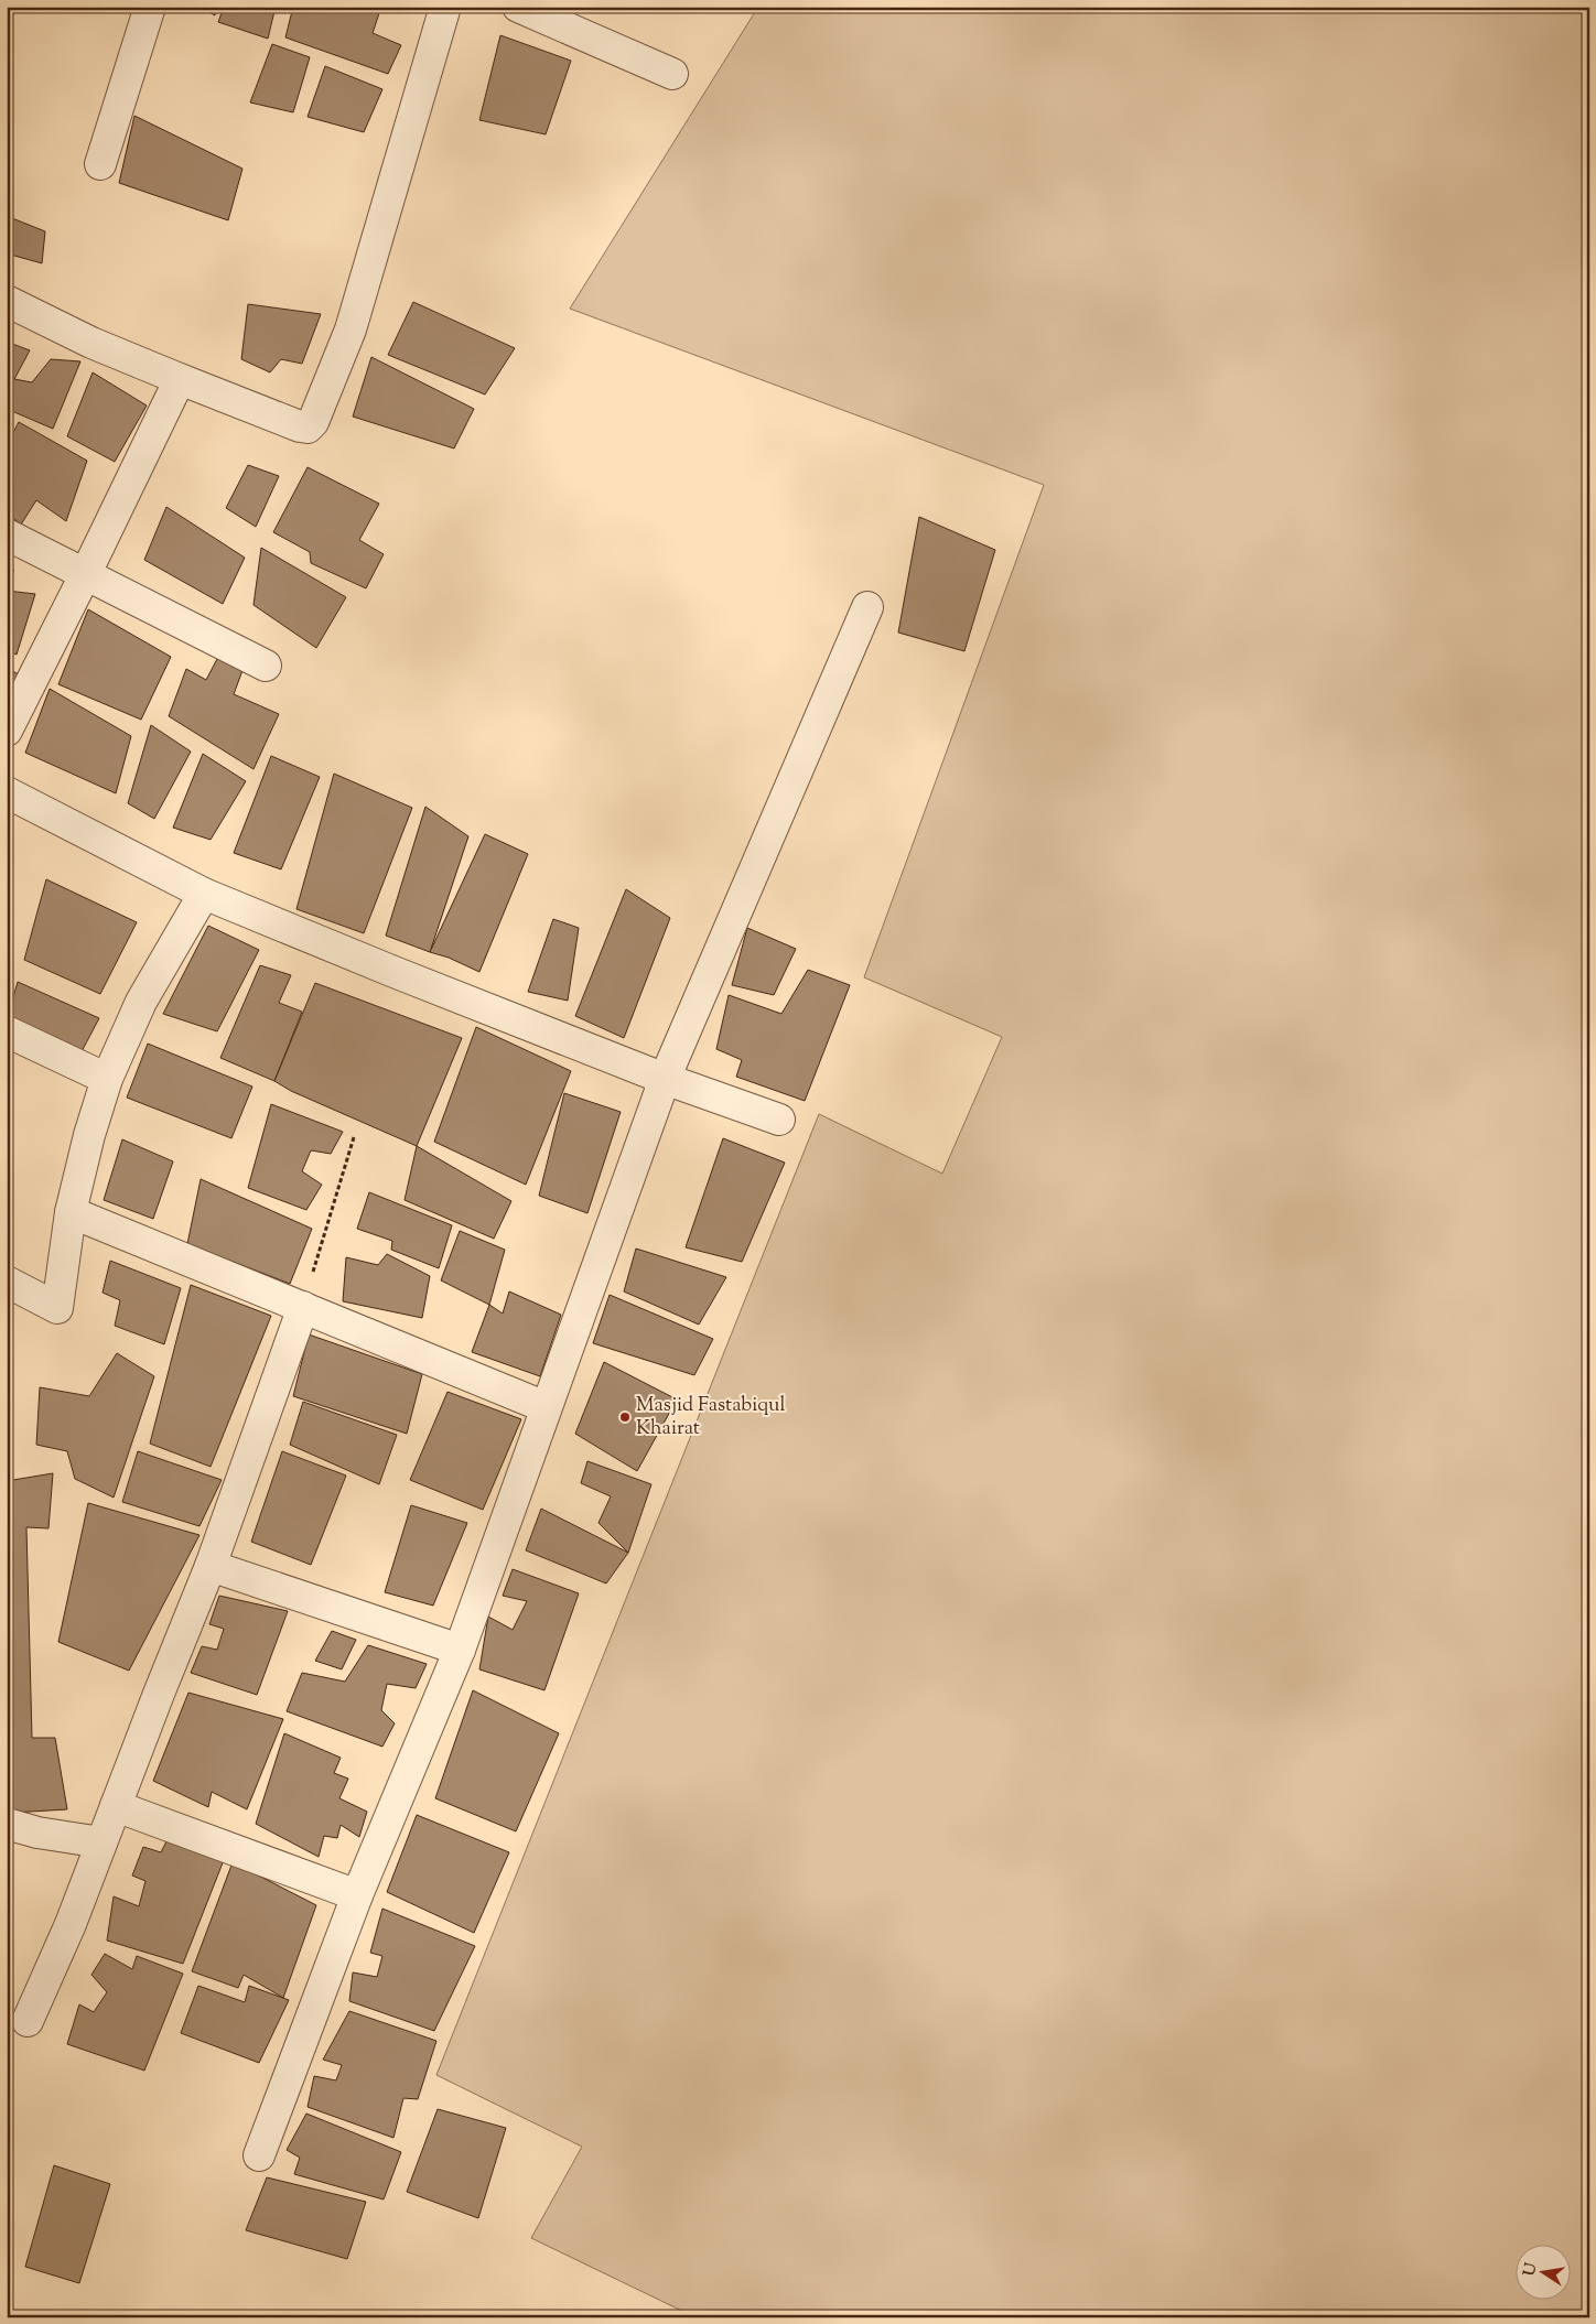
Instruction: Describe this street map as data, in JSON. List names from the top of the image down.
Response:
{
  "places": ["Masjid Fastabiqul Khairat"],
  "north": "left"
}
